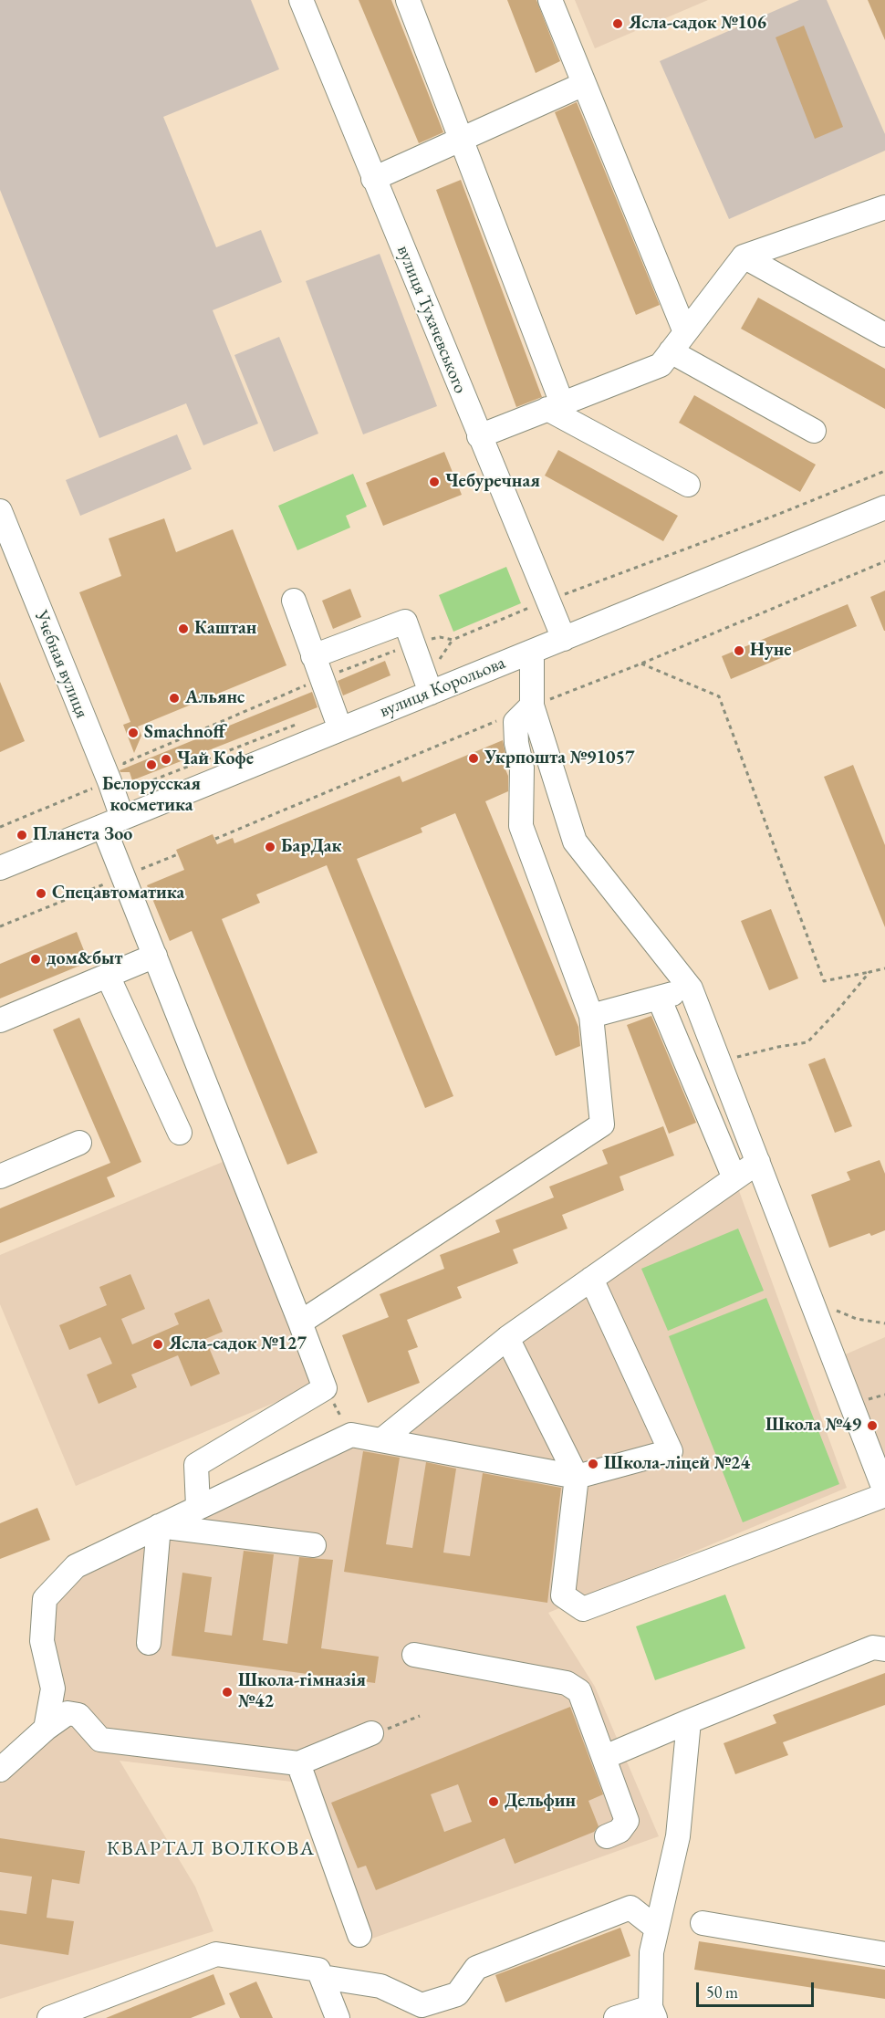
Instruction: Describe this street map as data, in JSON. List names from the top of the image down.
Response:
{
  "streets": {
    "street": ["вулиця Тухачевського", "Учєбная вулиця", "вулиця Корольова"]
  },
  "crossings": [
    ["вулиця Тухачевського", "вулиця Корольова"],
    ["Учєбная вулиця", "вулиця Корольова"]
  ],
  "districts": ["КВАРТАЛ ВОЛКОВА"],
  "places": [
    "Ясла-садок №106",
    "Чебуречная",
    "Каштан",
    "Нуне",
    "Альянс",
    "Smachnoff",
    "Укрпошта №91057",
    "Чай Кофе",
    "Белорусская косметика",
    "Планета Зоо",
    "БарДак",
    "Спецавтоматика",
    "дом&быт",
    "Ясла-садок №127",
    "Школа №49",
    "Школа-ліцей №24",
    "Школа-гімназія №42",
    "Дельфин"
  ],
  "scale_bar": "50 m"
}
